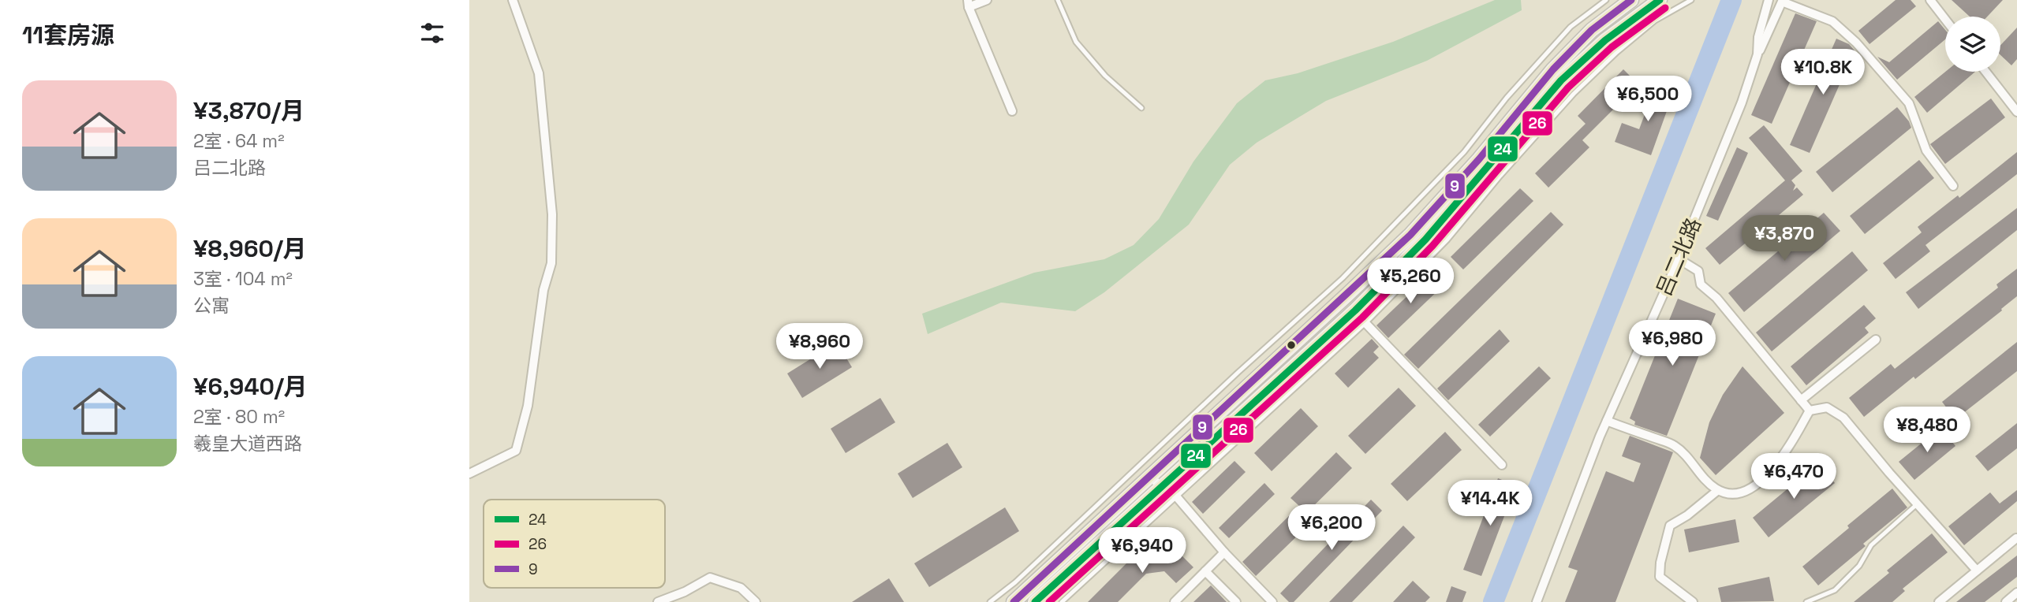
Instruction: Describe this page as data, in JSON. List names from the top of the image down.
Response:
{
  "streets": {
    "street": ["吕二北路"]
  },
  "lines": ["transit line 24", "transit line 9", "transit line 26"],
  "legend": ["24", "26", "9"],
  "page": {
    "heading": "11套房源",
    "price": [
      "¥10.8K",
      "¥6,500",
      "¥3,870",
      "¥5,260",
      "¥6,980",
      "¥8,960",
      "¥8,480",
      "¥6,470",
      "¥14.4K",
      "¥6,200",
      "¥6,940"
    ],
    "list": [
      {
        "name": "¥3,870/月",
        "note": "2室 · 64 m² · 吕二北路"
      },
      {
        "name": "¥8,960/月",
        "note": "3室 · 104 m² · 公寓"
      },
      {
        "name": "¥6,940/月",
        "note": "2室 · 80 m² · 羲皇大道西路"
      }
    ]
  }
}
